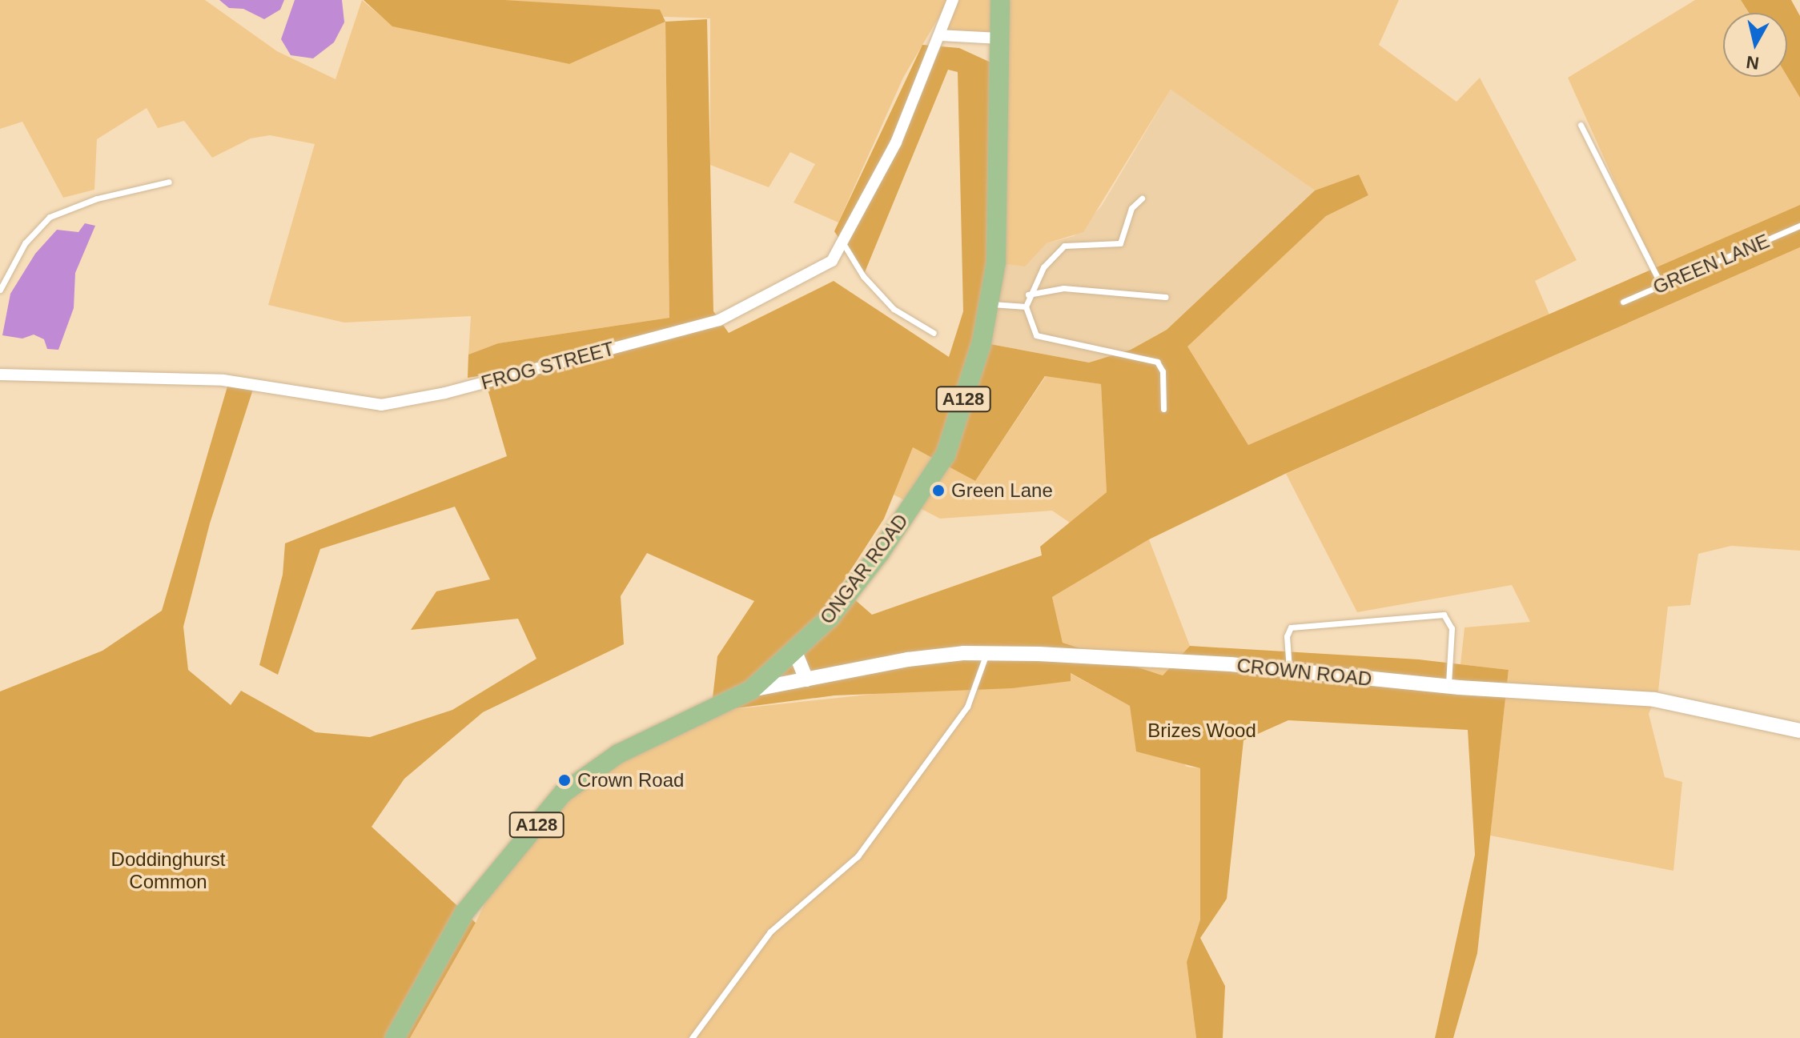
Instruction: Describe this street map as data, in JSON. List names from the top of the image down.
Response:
{
  "streets": {
    "main road": ["A128", "ONGAR ROAD"],
    "street": ["FROG STREET", "CROWN ROAD"],
    "lane": ["GREEN LANE"]
  },
  "crossings": [
    ["ONGAR ROAD", "CROWN ROAD"]
  ],
  "parks": ["Brizes Wood", "Doddinghurst Common"],
  "places": ["Green Lane", "Crown Road"],
  "north": "bottom"
}
